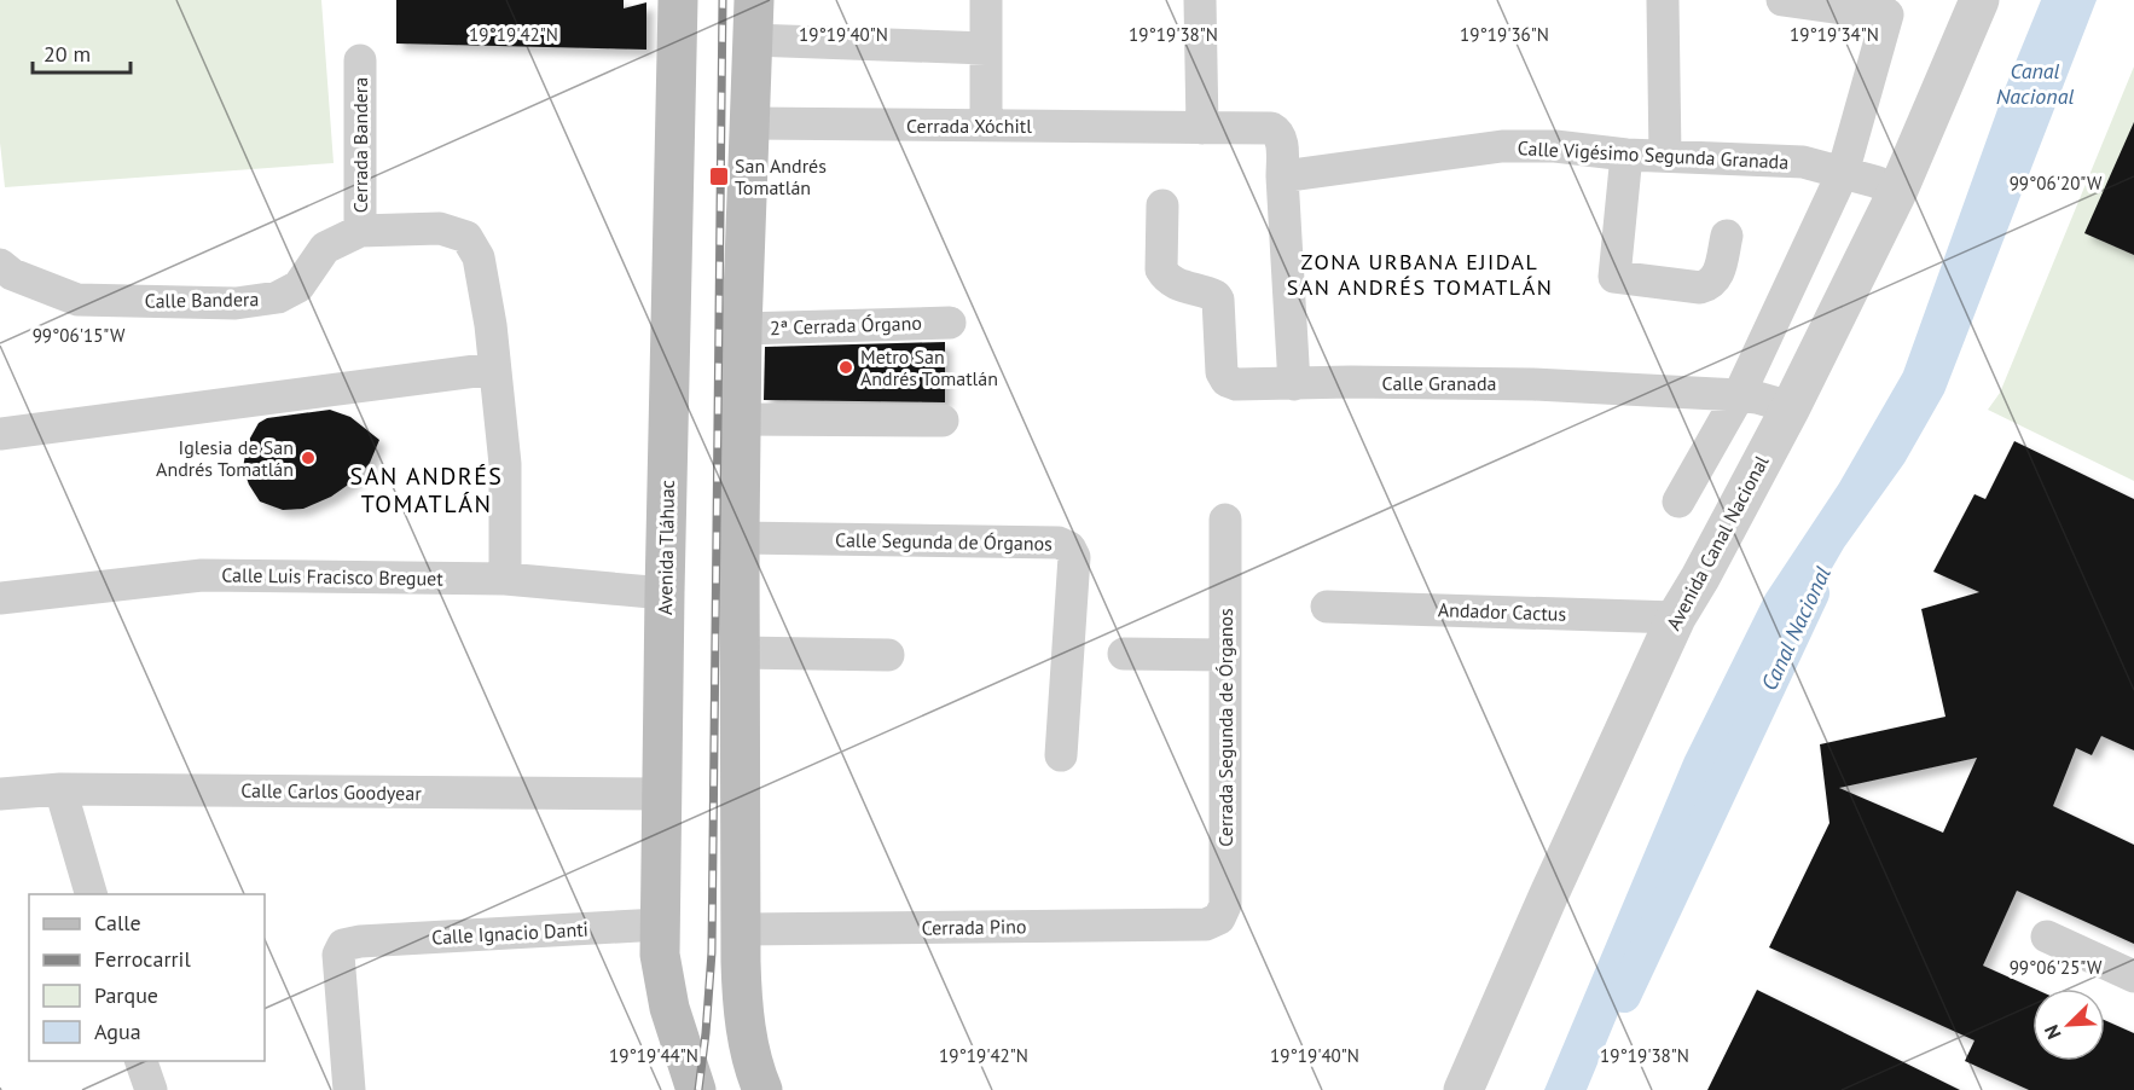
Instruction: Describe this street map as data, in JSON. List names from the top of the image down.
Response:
{
  "streets": {
    "main road": ["Avenida Tláhuac"],
    "street": [
      "Cerrada Xóchitl",
      "Cerrada Bandera",
      "Calle Vigésimo Segunda Granada",
      "Calle Bandera",
      "2ª Cerrada Órgano",
      "Calle Granada",
      "Calle Segunda de Órganos",
      "Avenida Canal Nacional",
      "Calle Luis Fracisco Breguet",
      "Andador Cactus",
      "Cerrada Segunda de Órganos",
      "Calle Carlos Goodyear",
      "Cerrada Pino",
      "Calle Ignacio Danti"
    ]
  },
  "crossings": [
    ["Cerrada Bandera", "Calle Bandera"],
    ["Calle Vigésimo Segunda Granada", "Avenida Canal Nacional"],
    ["Calle Bandera", "Calle Luis Fracisco Breguet"],
    ["Calle Granada", "Avenida Canal Nacional"],
    ["Avenida Canal Nacional", "Andador Cactus"],
    ["Avenida Tláhuac", "Calle Luis Fracisco Breguet"],
    ["Avenida Tláhuac", "Calle Carlos Goodyear"],
    ["Avenida Tláhuac", "Calle Ignacio Danti"],
    ["Cerrada Segunda de Órganos", "Cerrada Pino"]
  ],
  "districts": ["ZONA URBANA EJIDAL SAN ANDRÉS TOMATLÁN", "SAN ANDRÉS TOMATLÁN"],
  "water": ["Canal Nacional"],
  "places": {
    "transit": ["San Andrés Tomatlán"],
    "other": ["Metro San Andrés Tomatlán", "Iglesia de San Andrés Tomatlán"]
  },
  "legend": [
    "Calle",
    "Ferrocarril",
    "Parque",
    "Agua"
  ],
  "scale_bar": "20 m",
  "north": "bottom left",
  "coordinates": [
    "19°19'34\"N",
    "19°19'42\"N",
    "19°19'40\"N",
    "19°19'38\"N",
    "19°19'36\"N",
    "99°06'20\"W",
    "99°06'15\"W",
    "99°06'25\"W",
    "19°19'44\"N"
  ]
}
